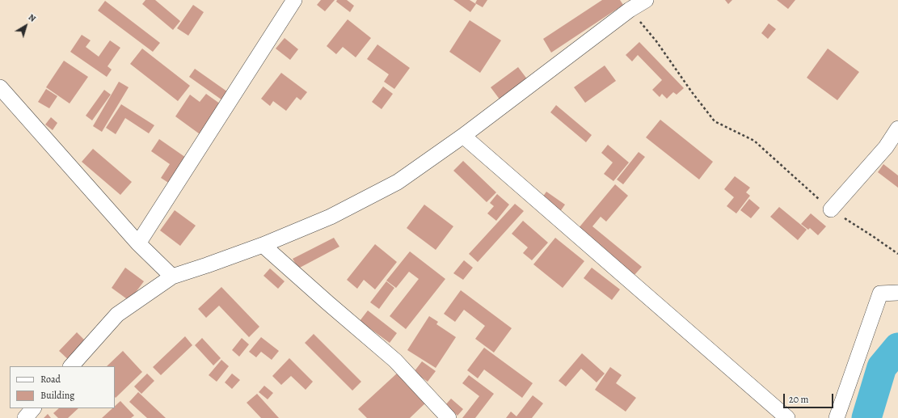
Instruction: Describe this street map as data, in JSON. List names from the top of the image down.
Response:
{
  "legend": ["Road", "Building"],
  "scale_bar": "20 m",
  "north": "top right"
}
